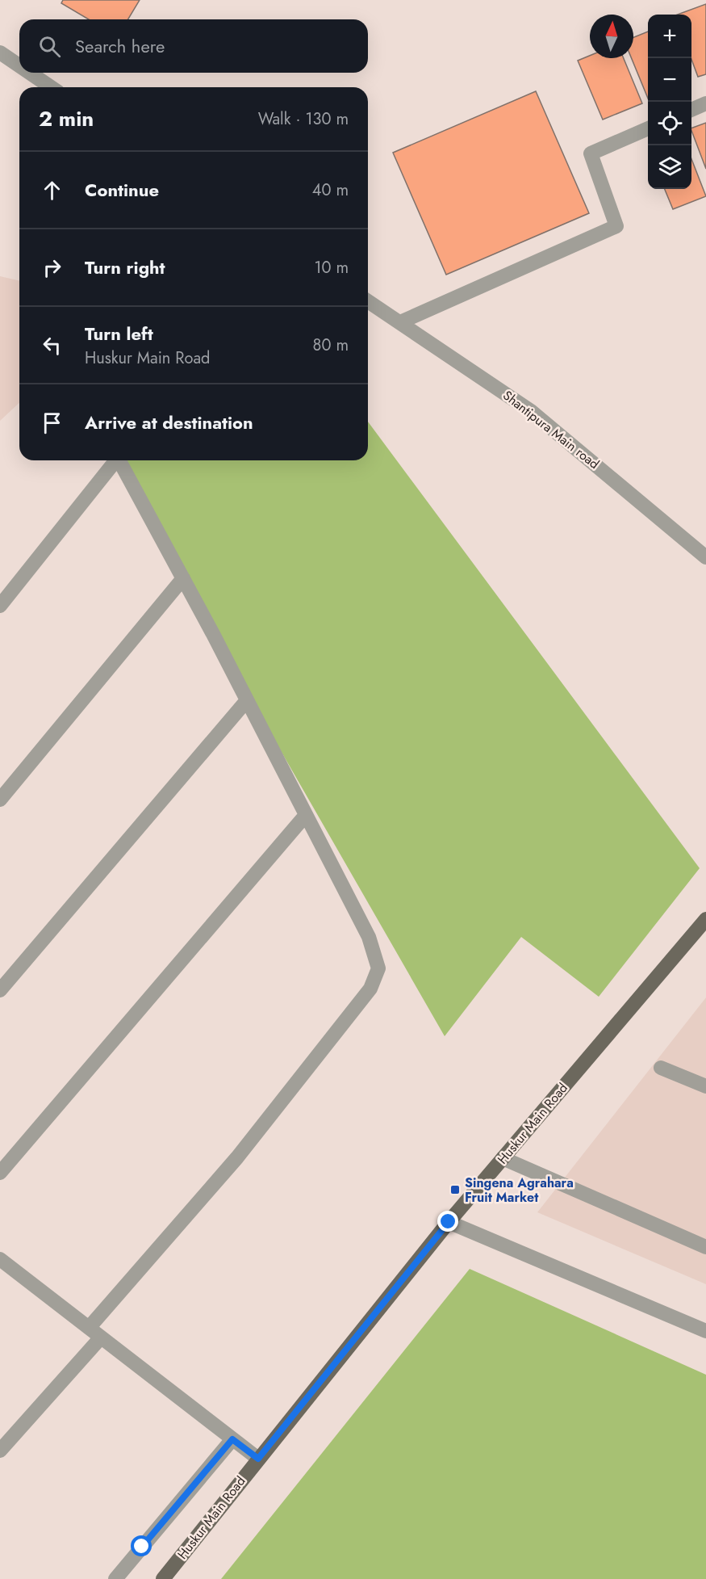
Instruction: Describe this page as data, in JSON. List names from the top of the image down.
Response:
{
  "streets": {
    "main road": ["Huskur Main Road"],
    "street": ["Shantipura Main road"]
  },
  "places": {
    "transit": ["Singena Agrahara Fruit Market"]
  },
  "north": "top",
  "page": {
    "map_buttons": ["+", "−"],
    "search": "Search here",
    "heading": ["2 min", "Walk · 130 m"],
    "list": [
      ["Continue", "40 m"],
      ["Turn right", "10 m"],
      ["Turn left", "Huskur Main Road", "80 m"],
      "Arrive at destination"
    ]
  }
}
